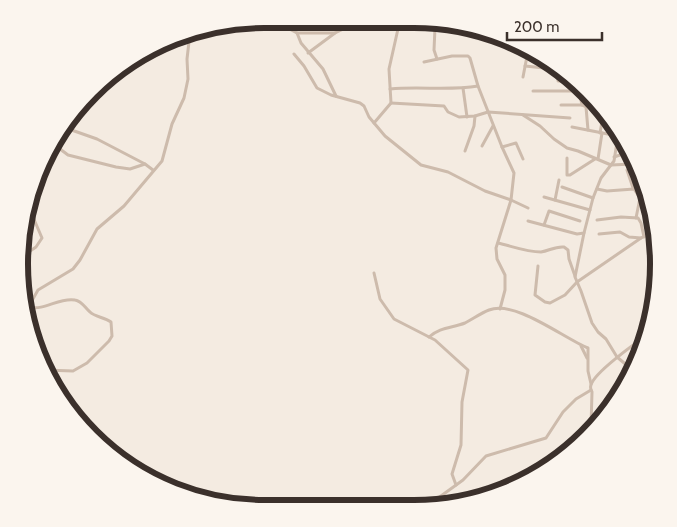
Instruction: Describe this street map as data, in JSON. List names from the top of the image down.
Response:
{
  "scale_bar": "200 m"
}
